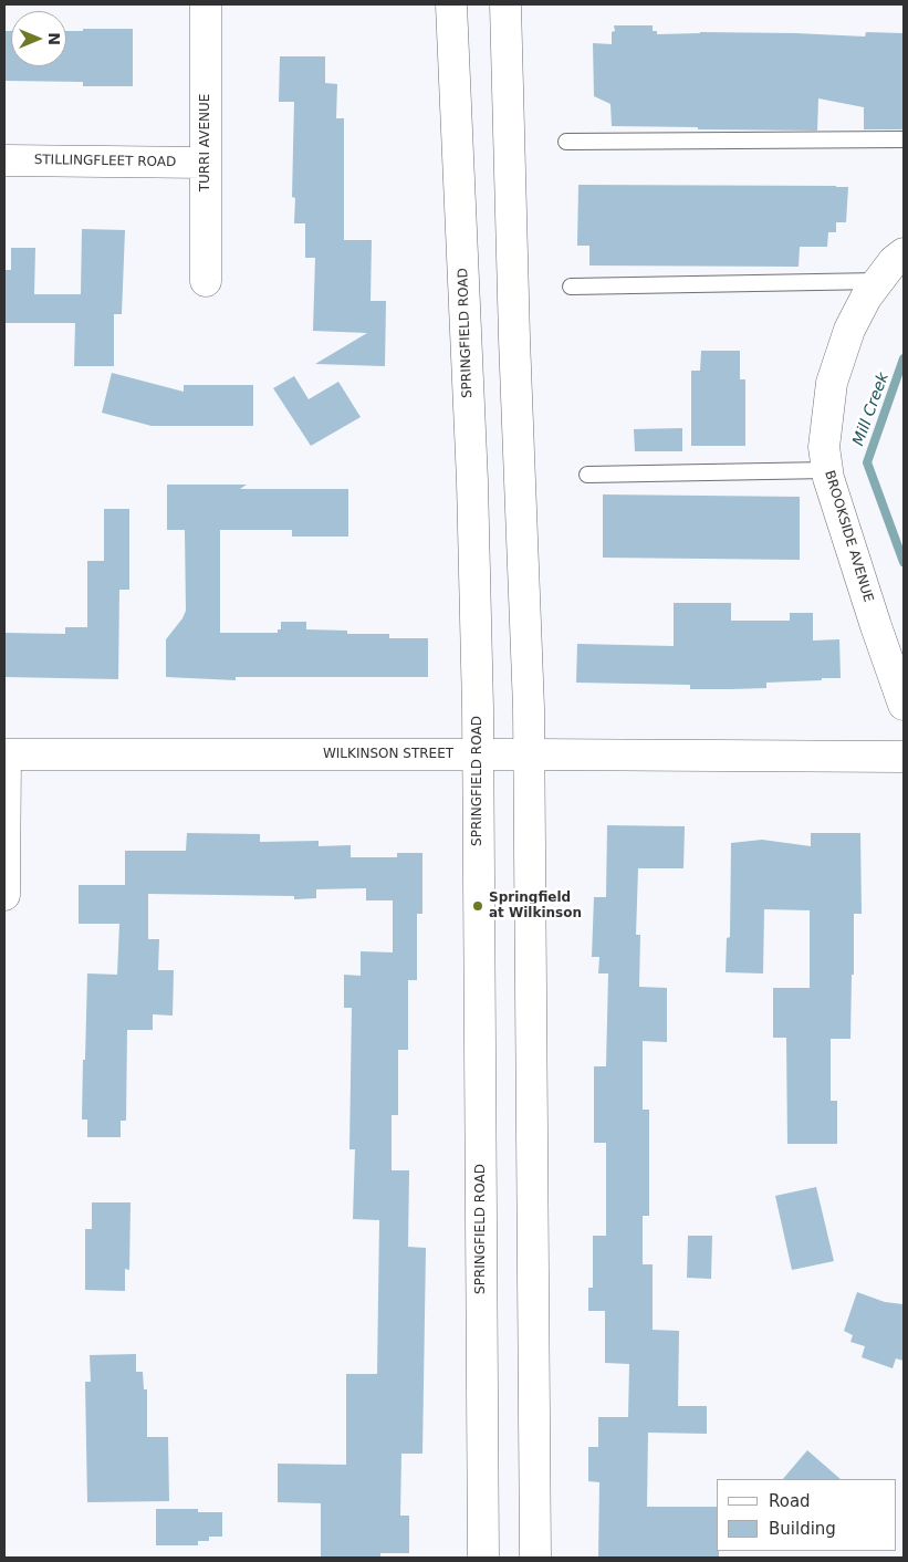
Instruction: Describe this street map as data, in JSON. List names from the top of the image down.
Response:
{
  "streets": {
    "main road": [
      "TURRI AVENUE",
      "STILLINGFLEET ROAD",
      "SPRINGFIELD ROAD",
      "BROOKSIDE AVENUE",
      "WILKINSON STREET"
    ]
  },
  "crossings": [
    ["TURRI AVENUE", "STILLINGFLEET ROAD"],
    ["SPRINGFIELD ROAD", "WILKINSON STREET"]
  ],
  "water": ["Mill Creek"],
  "places": ["Springfield at Wilkinson"],
  "legend": ["Road", "Building"],
  "north": "right"
}
